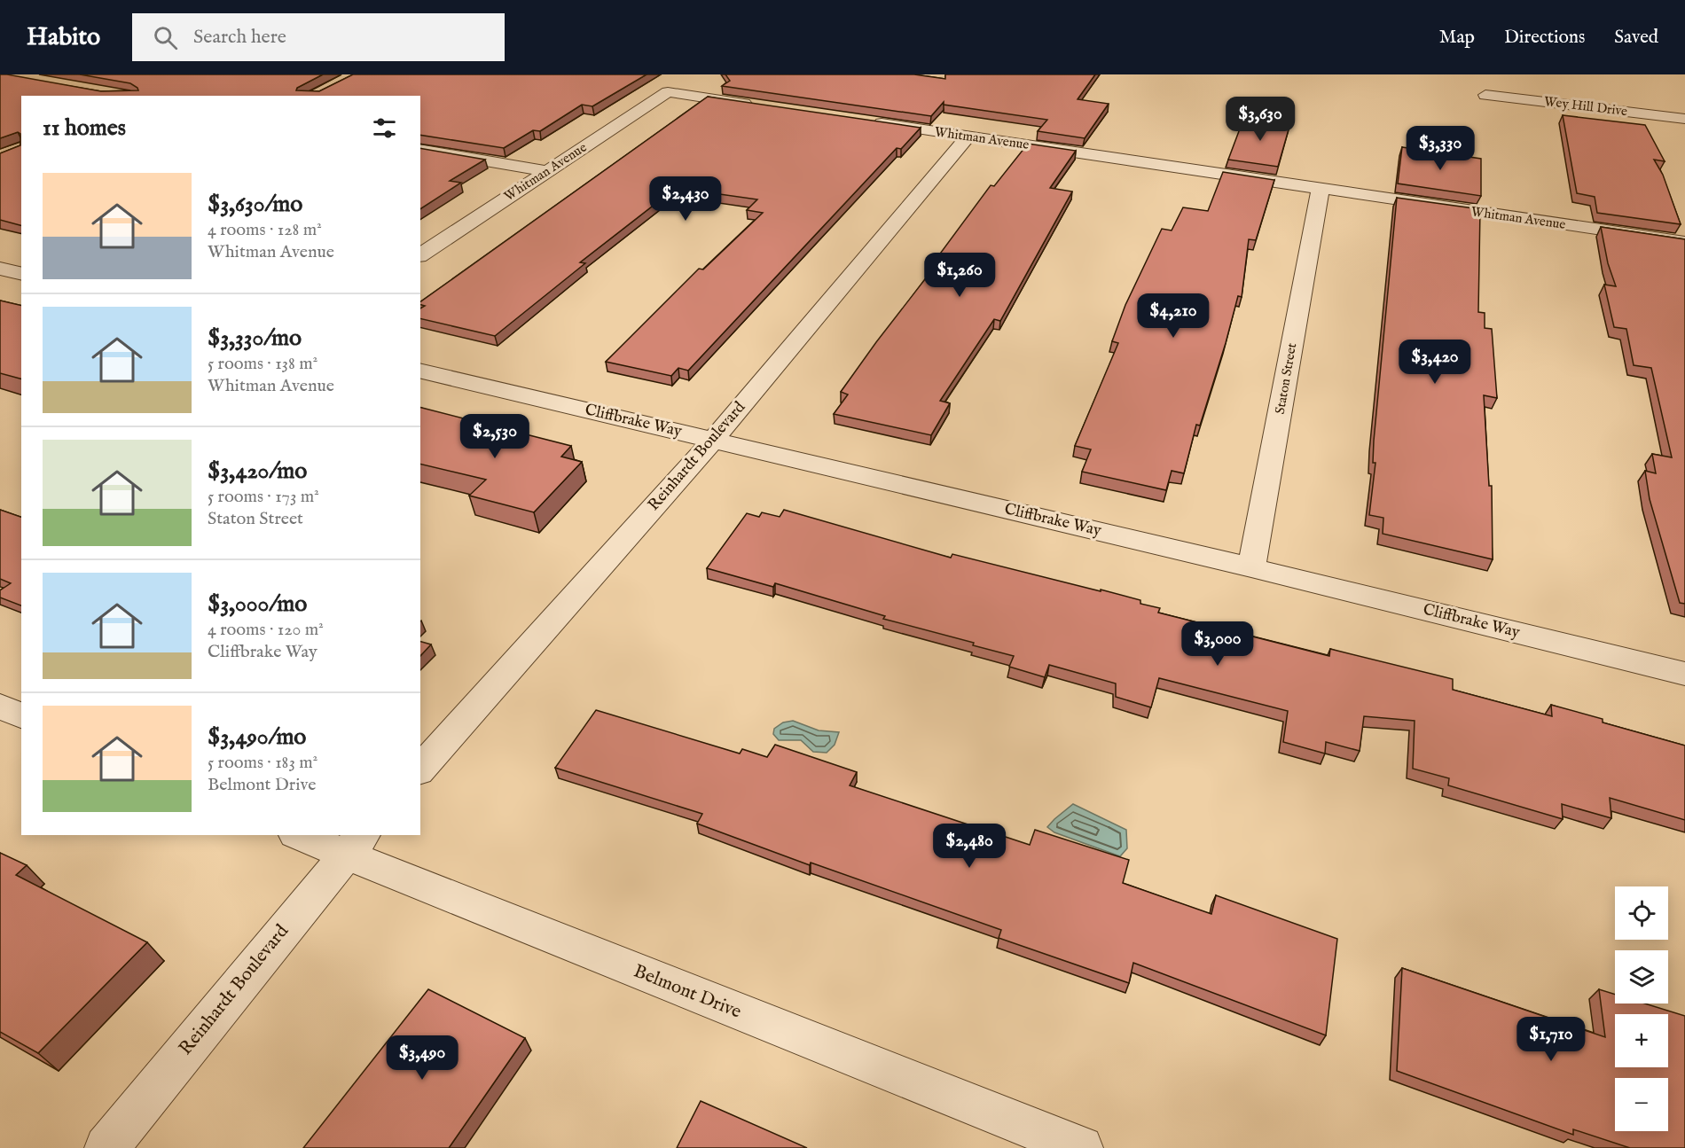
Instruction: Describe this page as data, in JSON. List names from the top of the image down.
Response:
{
  "streets": {
    "street": [
      "Wey Hill Drive",
      "Whitman Avenue",
      "Staton Street",
      "Cliffbrake Way",
      "Reinhardt Boulevard",
      "Belmont Drive"
    ]
  },
  "crossings": [
    ["Whitman Avenue", "Staton Street"],
    ["Whitman Avenue", "Reinhardt Boulevard"],
    ["Staton Street", "Cliffbrake Way"],
    ["Cliffbrake Way", "Reinhardt Boulevard"],
    ["Reinhardt Boulevard", "Belmont Drive"]
  ],
  "page": {
    "header": "Habito",
    "search": "Search here",
    "nav": ["Map", "Directions", "Saved"],
    "heading": "11 homes",
    "price": [
      "$3,630",
      "$3,330",
      "$2,430",
      "$1,260",
      "$4,210",
      "$3,420",
      "$2,530",
      "$3,000",
      "$2,480",
      "$1,710",
      "$3,490"
    ],
    "list": [
      {
        "name": "$3,630/mo",
        "note": "4 rooms · 128 m² · Whitman Avenue"
      },
      {
        "name": "$3,330/mo",
        "note": "5 rooms · 138 m² · Whitman Avenue"
      },
      {
        "name": "$3,420/mo",
        "note": "5 rooms · 173 m² · Staton Street"
      },
      {
        "name": "$3,000/mo",
        "note": "4 rooms · 120 m² · Cliffbrake Way"
      },
      {
        "name": "$3,490/mo",
        "note": "5 rooms · 183 m² · Belmont Drive"
      }
    ],
    "map_buttons": ["+", "−"]
  }
}
